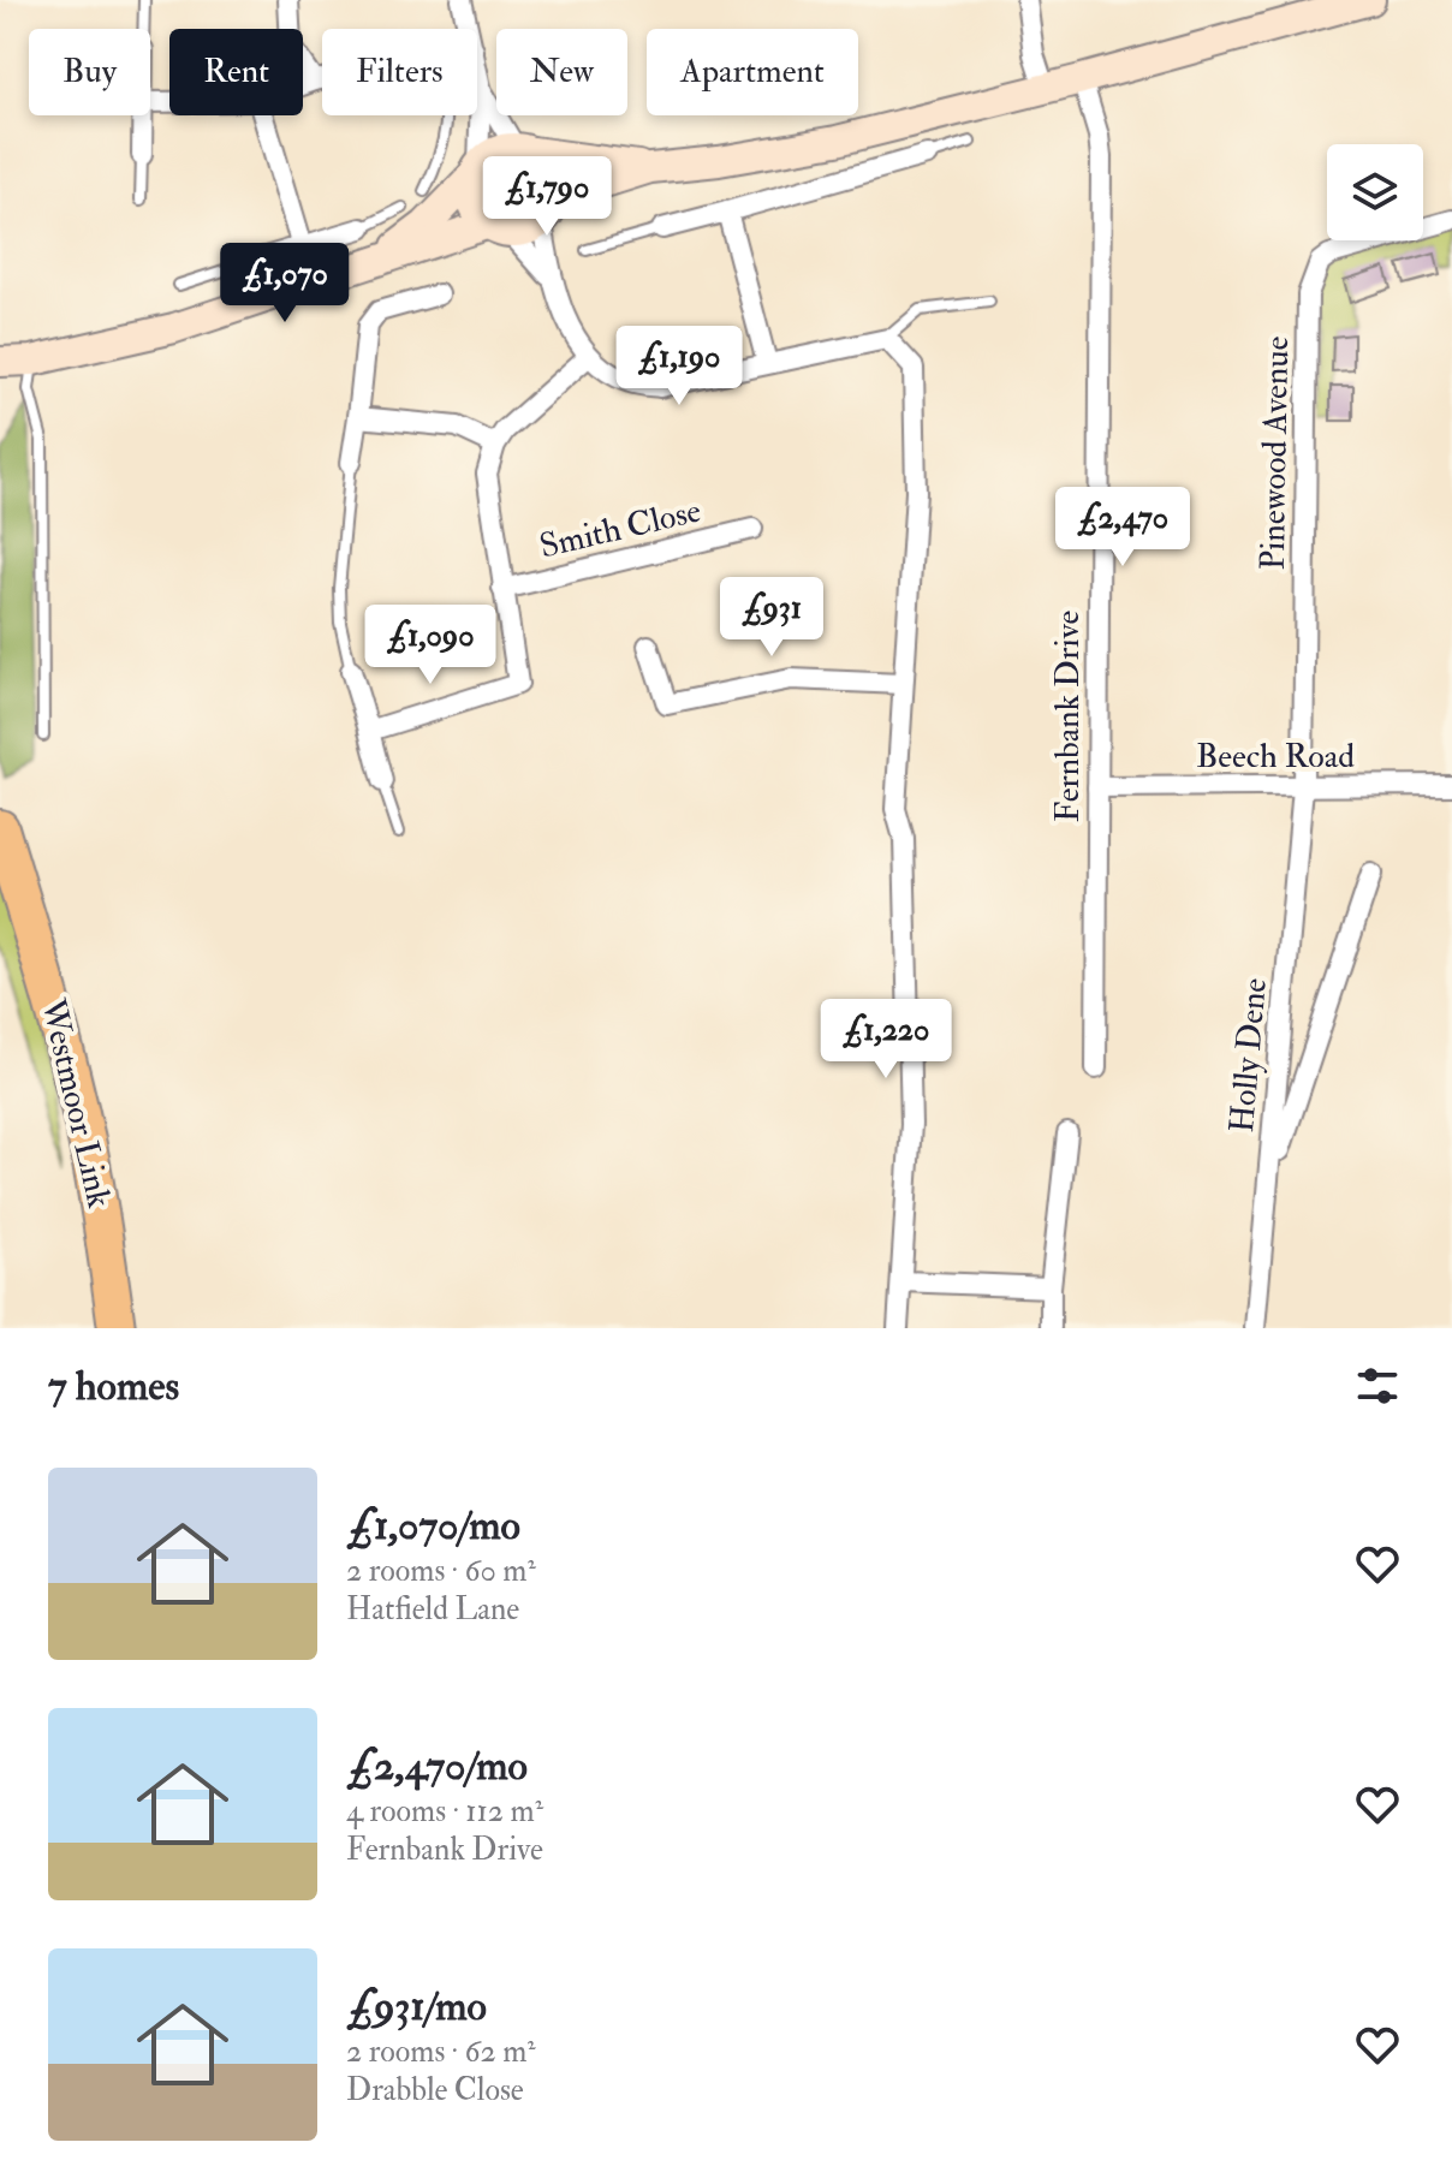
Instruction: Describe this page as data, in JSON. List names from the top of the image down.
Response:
{
  "streets": {
    "highway": ["Westmoor Link"],
    "street": [
      "Pinewood Avenue",
      "Smith Close",
      "Fernbank Drive",
      "Beech Road",
      "Holly Dene"
    ]
  },
  "crossings": [
    ["Pinewood Avenue", "Beech Road"],
    ["Pinewood Avenue", "Holly Dene"],
    ["Fernbank Drive", "Beech Road"],
    ["Beech Road", "Holly Dene"]
  ],
  "page": {
    "chip": [
      "Buy",
      "Rent",
      "Filters",
      "New",
      "Apartment"
    ],
    "price": [
      "£1,790",
      "£1,070",
      "£1,190",
      "£2,470",
      "£931",
      "£1,090",
      "£1,220"
    ],
    "heading": "7 homes",
    "list": [
      {
        "name": "£1,070/mo",
        "note": "2 rooms · 60 m² · Hatfield Lane"
      },
      {
        "name": "£2,470/mo",
        "note": "4 rooms · 112 m² · Fernbank Drive"
      },
      {
        "name": "£931/mo",
        "note": "2 rooms · 62 m² · Drabble Close"
      }
    ]
  }
}
